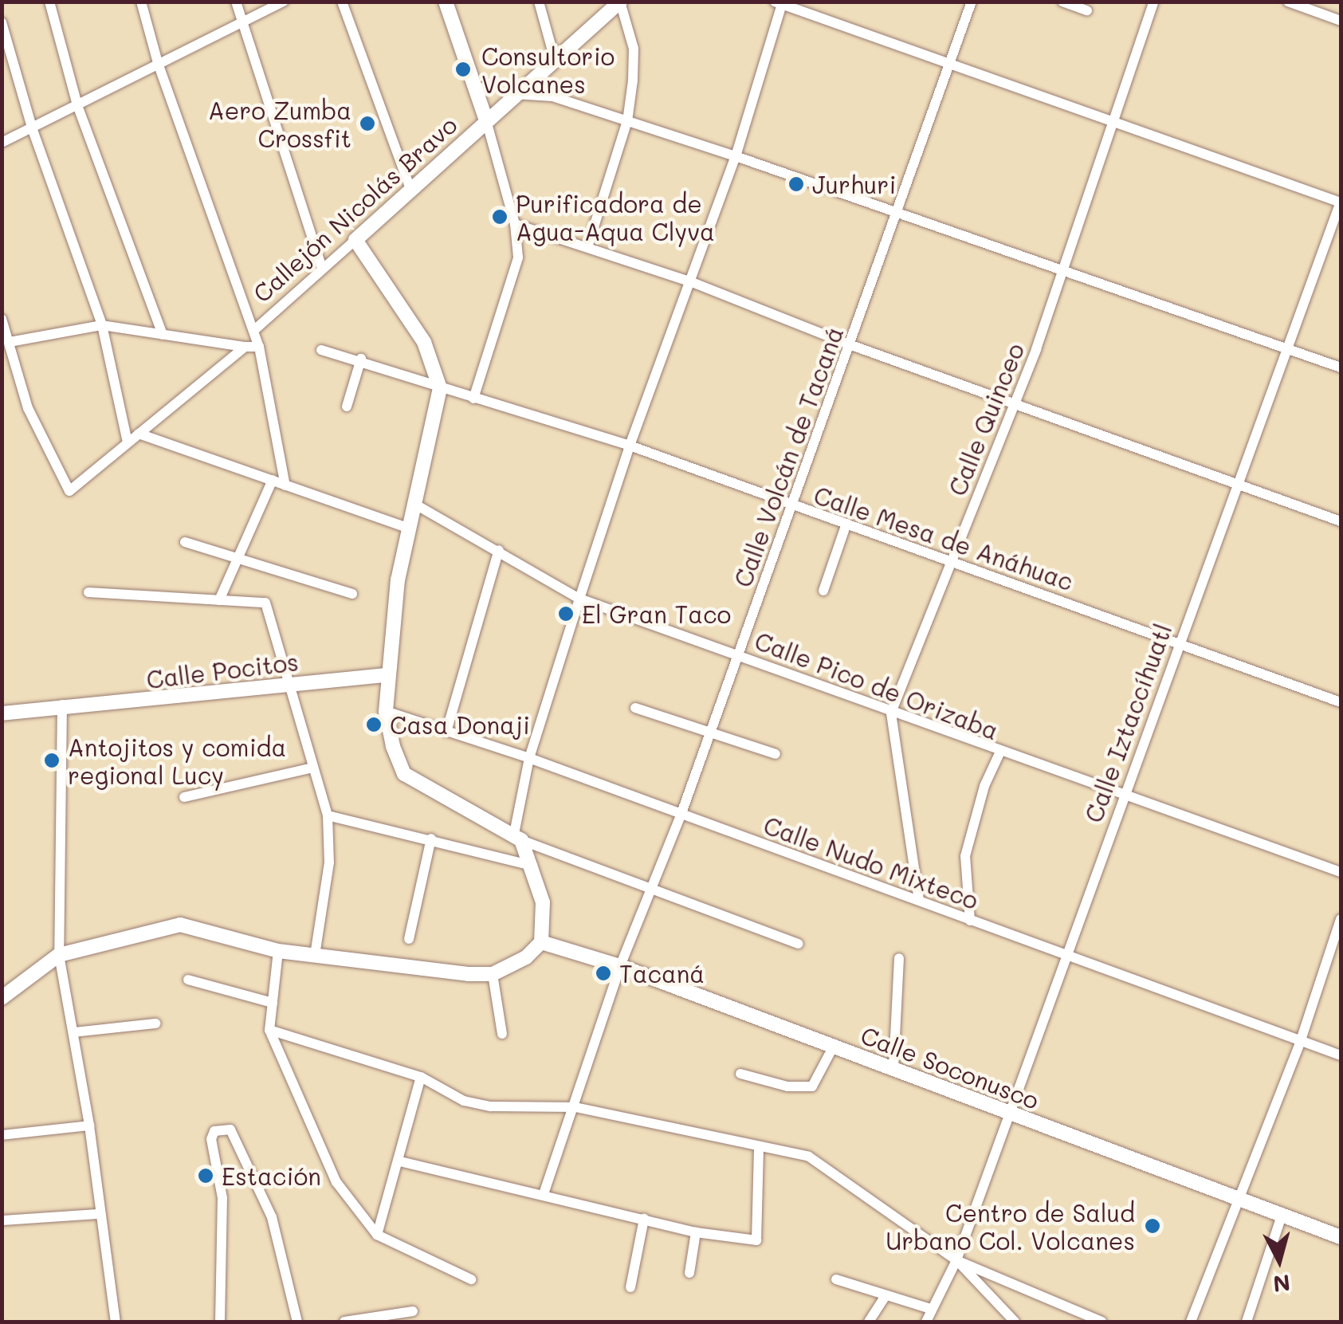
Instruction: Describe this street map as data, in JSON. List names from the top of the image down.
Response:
{
  "streets": {
    "street": [
      "Callejón Nicolás Bravo",
      "Calle Quinceo",
      "Calle Volcán de Tacaná",
      "Calle Mesa de Anáhuac",
      "Calle Pocitos",
      "Calle Pico de Orizaba",
      "Calle Iztaccíhuatl",
      "Calle Nudo Mixteco",
      "Calle Soconusco"
    ]
  },
  "crossings": [
    ["Calle Quinceo", "Calle Mesa de Anáhuac"],
    ["Calle Quinceo", "Calle Pico de Orizaba"],
    ["Calle Volcán de Tacaná", "Calle Mesa de Anáhuac"],
    ["Calle Volcán de Tacaná", "Calle Pico de Orizaba"],
    ["Calle Volcán de Tacaná", "Calle Nudo Mixteco"],
    ["Calle Volcán de Tacaná", "Calle Soconusco"],
    ["Calle Mesa de Anáhuac", "Calle Iztaccíhuatl"],
    ["Calle Pico de Orizaba", "Calle Iztaccíhuatl"],
    ["Calle Iztaccíhuatl", "Calle Nudo Mixteco"],
    ["Calle Iztaccíhuatl", "Calle Soconusco"]
  ],
  "places": [
    "Consultorio Volcanes",
    "Aero Zumba Crossfit",
    "Jurhuri",
    "Purificadora de Agua-Aqua Clyva",
    "El Gran Taco",
    "Casa Donaji",
    "Antojitos y comida regional Lucy",
    "Tacaná",
    "Estación",
    "Centro de Salud Urbano Col. Volcanes"
  ],
  "north": "bottom"
}
